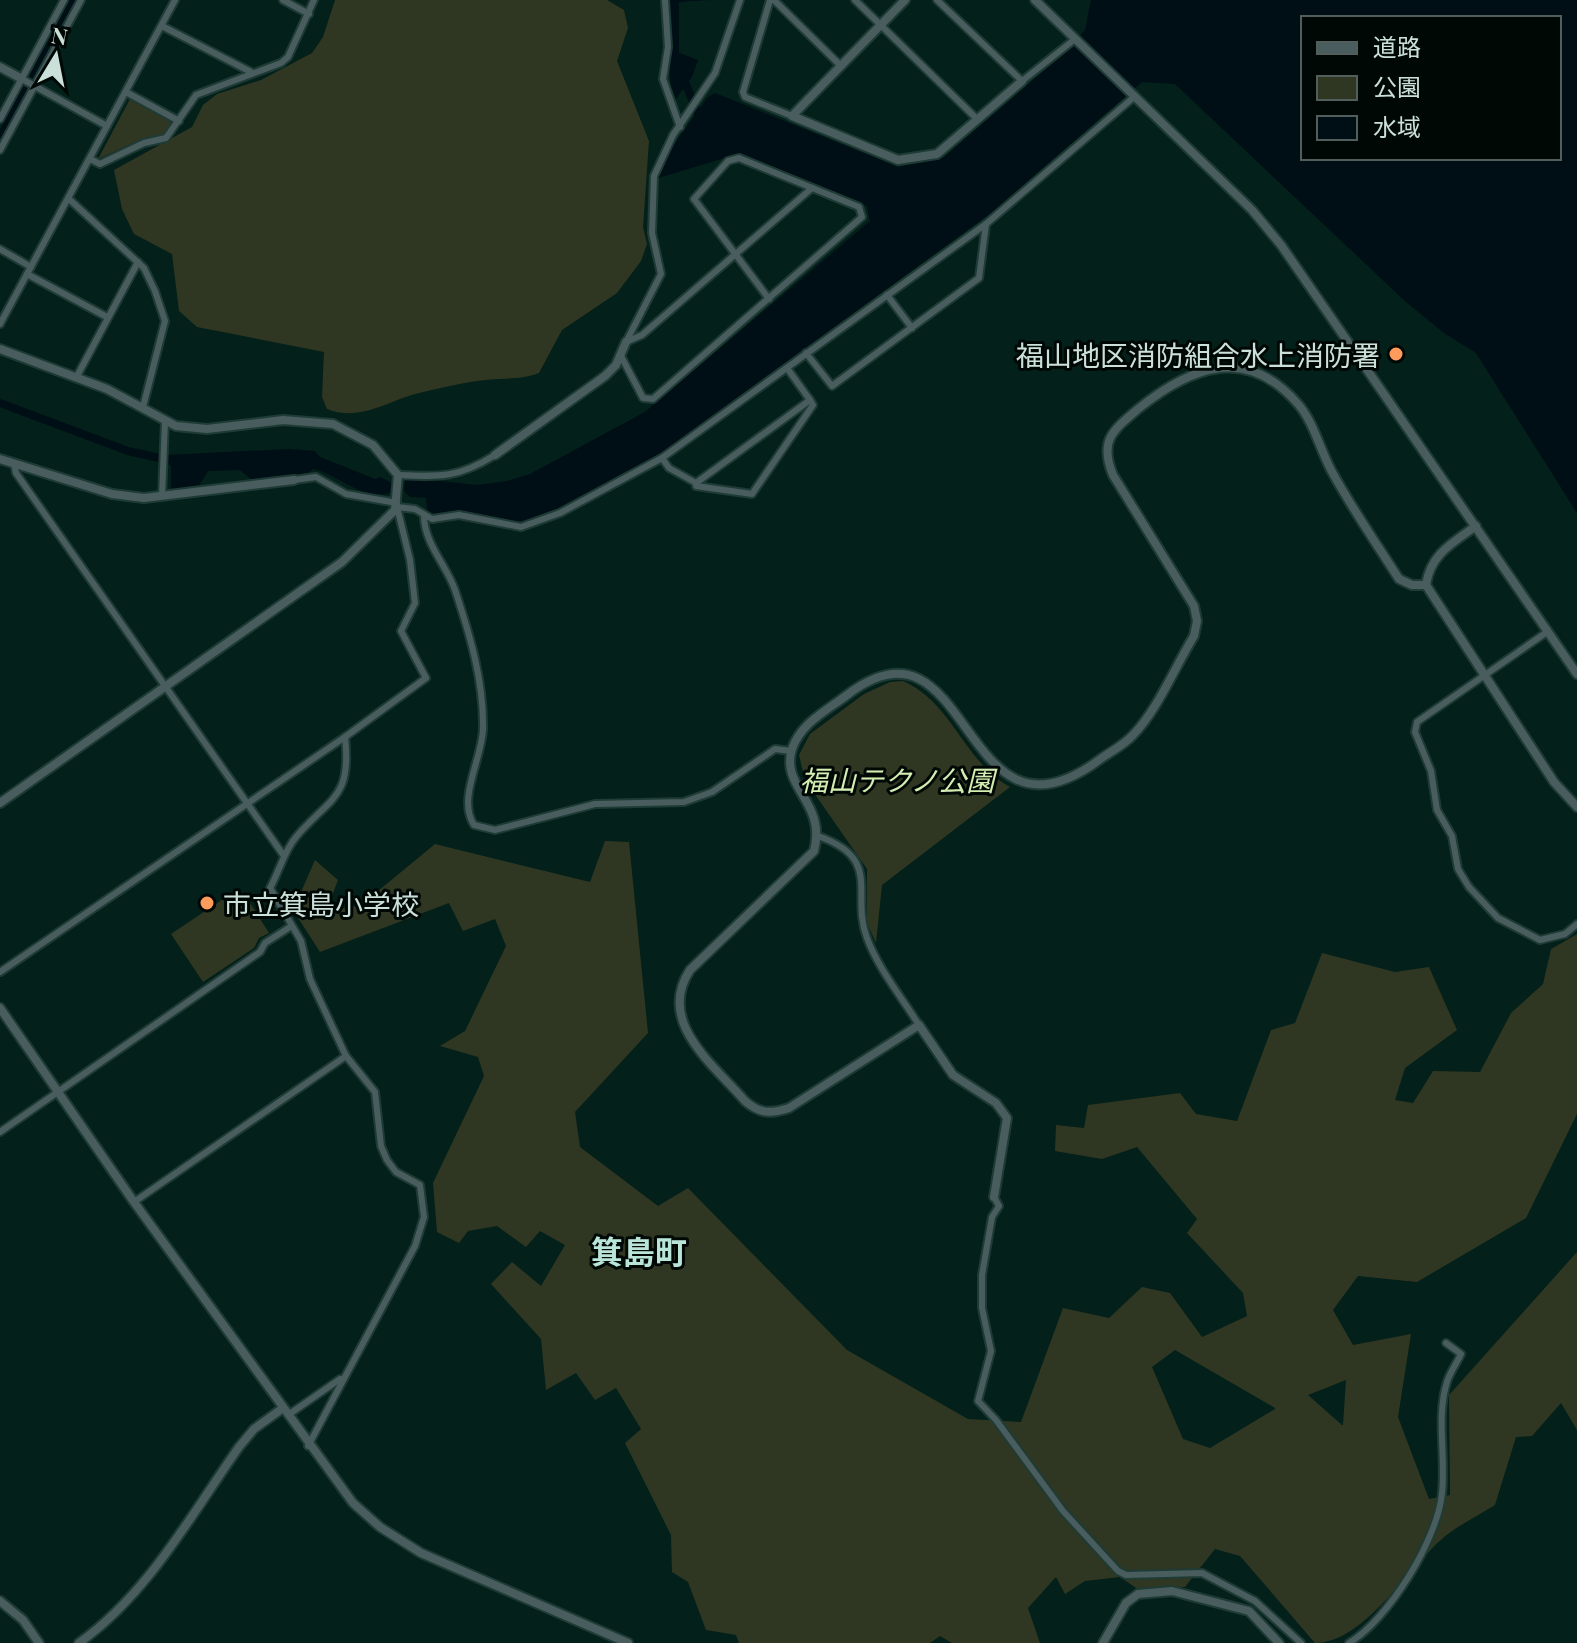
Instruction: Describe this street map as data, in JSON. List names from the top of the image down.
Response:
{
  "districts": ["箕島町"],
  "parks": ["福山テクノ公園"],
  "places": ["福山地区消防組合水上消防署", "市立箕島小学校"],
  "legend": ["道路", "公園", "水域"],
  "north": "top"
}
